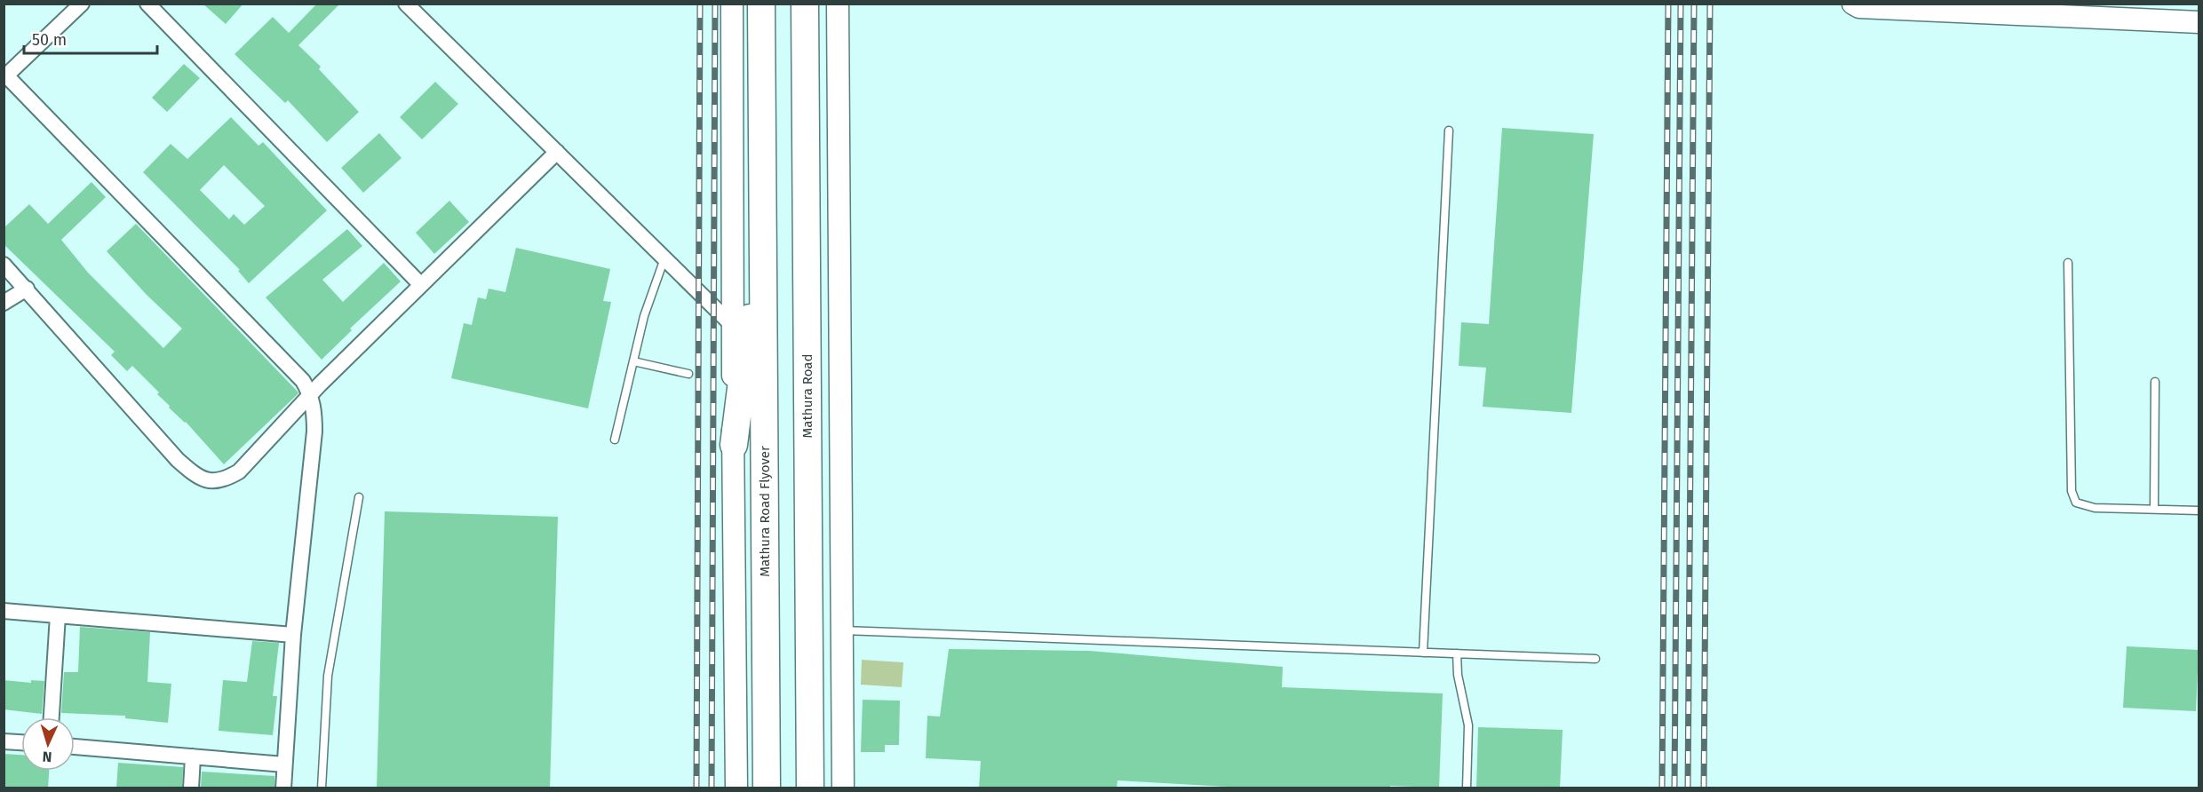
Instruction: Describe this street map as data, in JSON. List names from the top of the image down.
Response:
{
  "streets": {
    "highway": ["Mathura Road", "Mathura Road Flyover"]
  },
  "scale_bar": "50 m",
  "north": "bottom"
}
